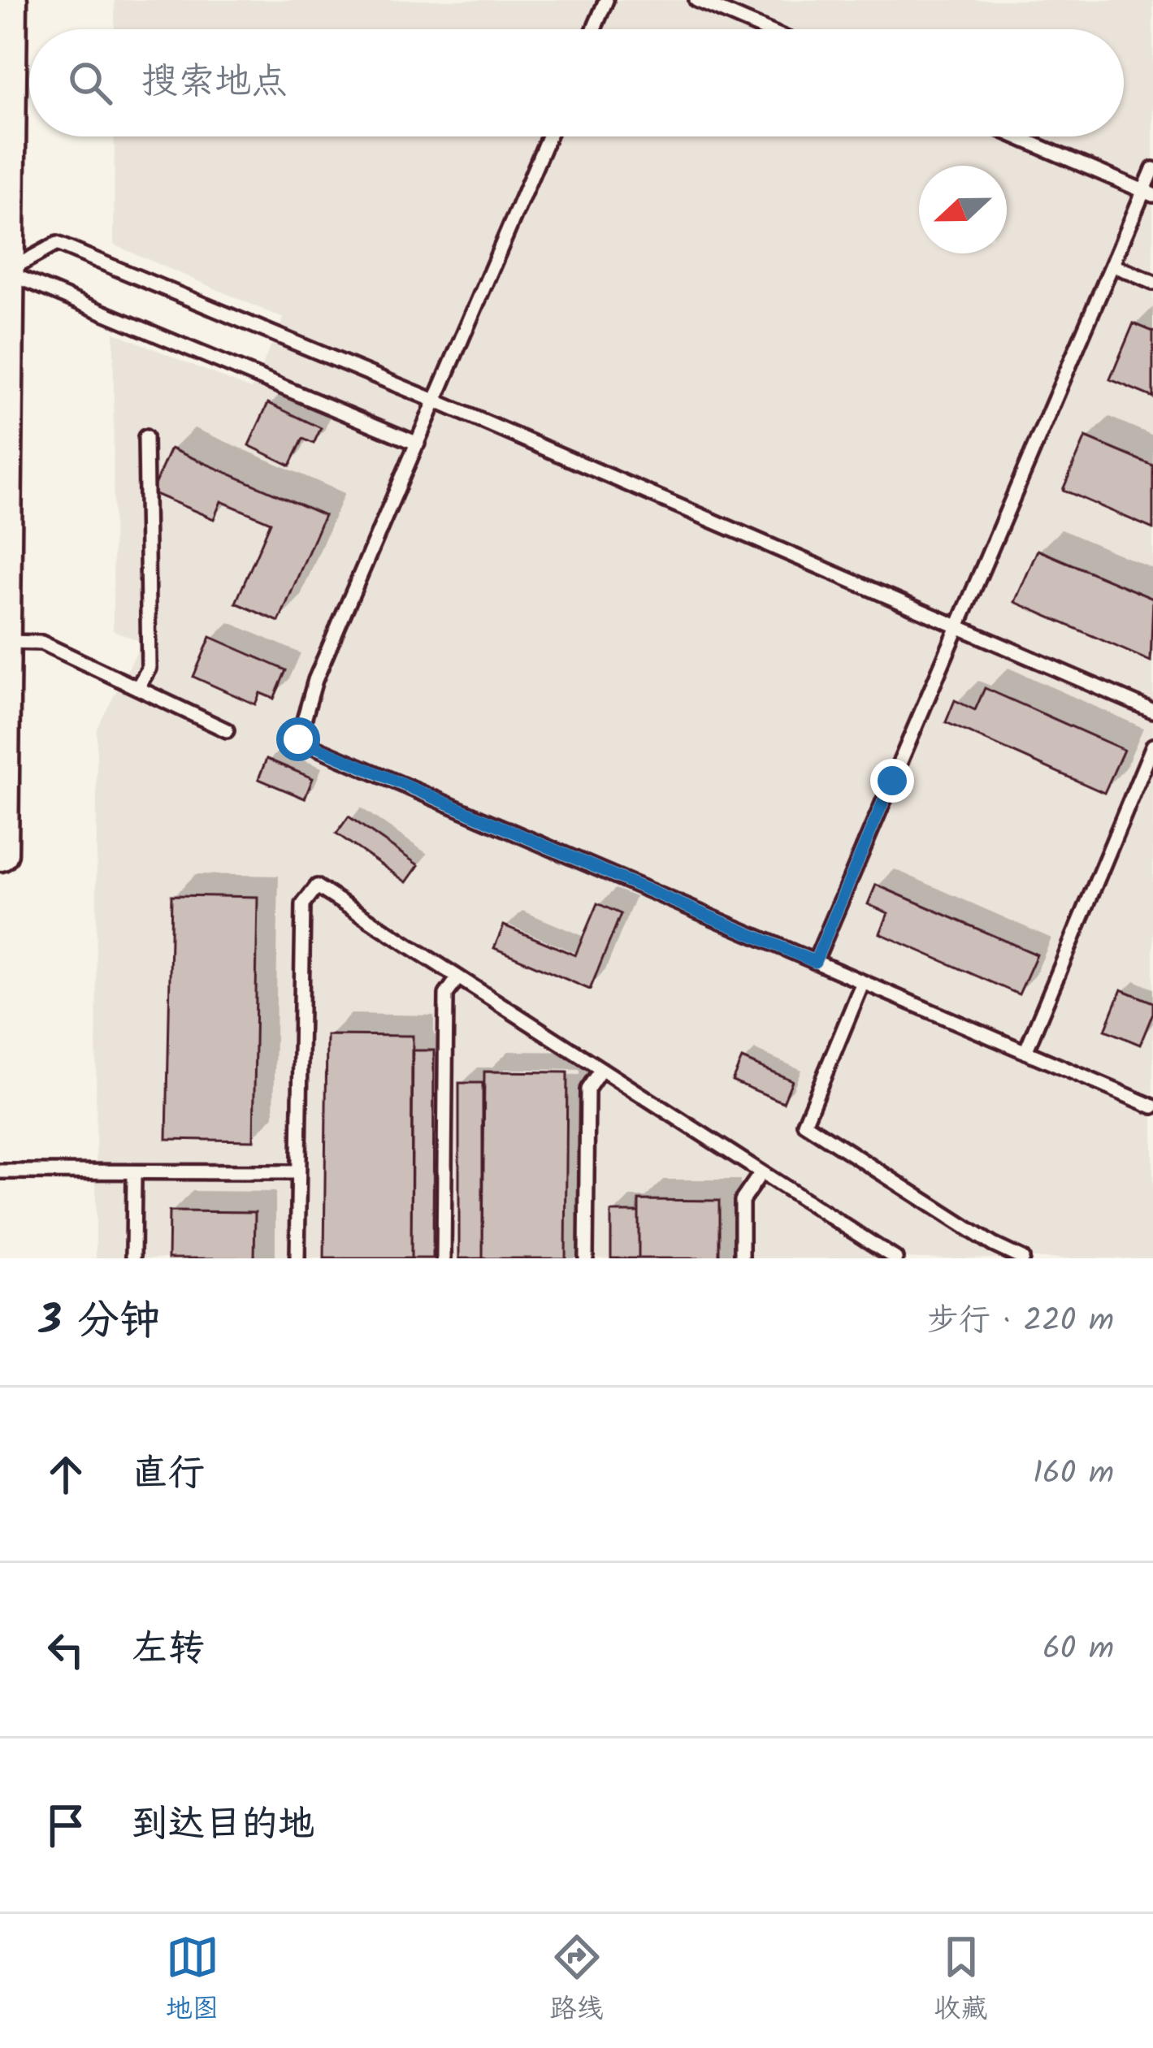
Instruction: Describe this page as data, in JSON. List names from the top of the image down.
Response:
{
  "north": "left",
  "page": {
    "search": "搜索地点",
    "heading": ["3 分钟", "步行 · 220 m"],
    "list": [
      ["直行", "160 m"],
      ["左转", "60 m"],
      "到达目的地"
    ],
    "nav": ["地图", "路线", "收藏"]
  }
}
